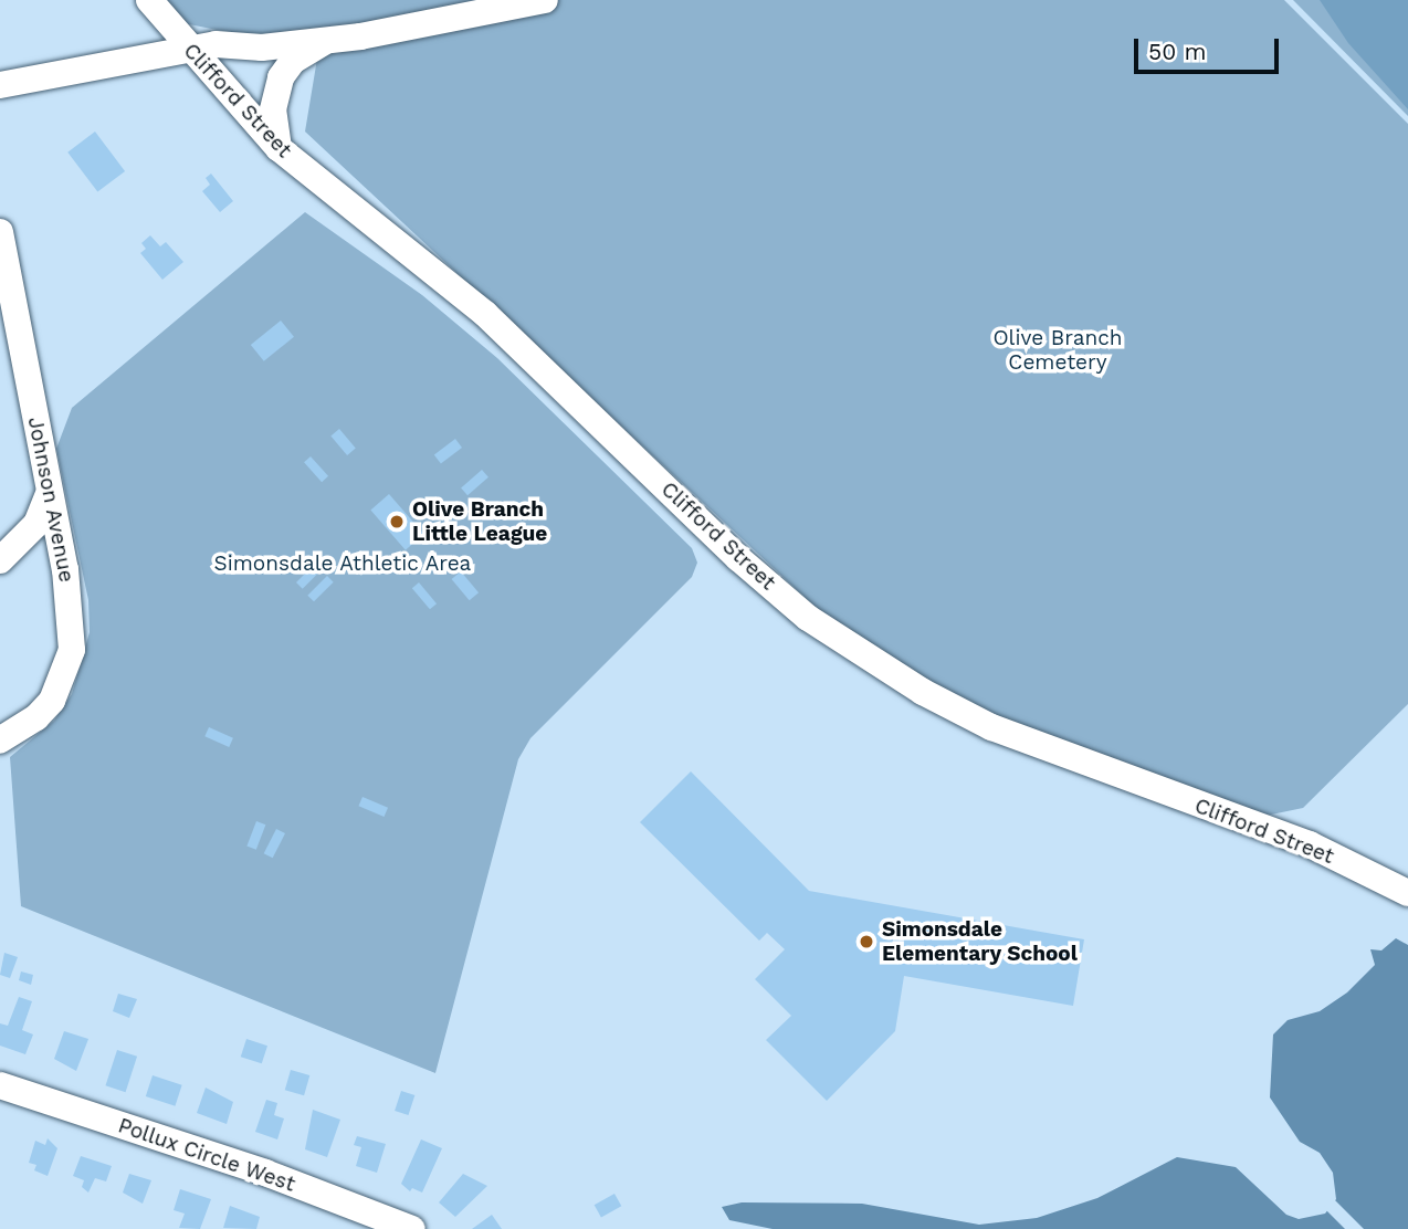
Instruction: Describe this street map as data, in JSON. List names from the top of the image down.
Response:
{
  "streets": {
    "street": ["Clifford Street", "Johnson Avenue", "Pollux Circle West"]
  },
  "parks": ["Olive Branch Cemetery", "Simonsdale Athletic Area"],
  "places": ["Olive Branch Little League", "Simonsdale Elementary School"],
  "scale_bar": "50 m"
}
